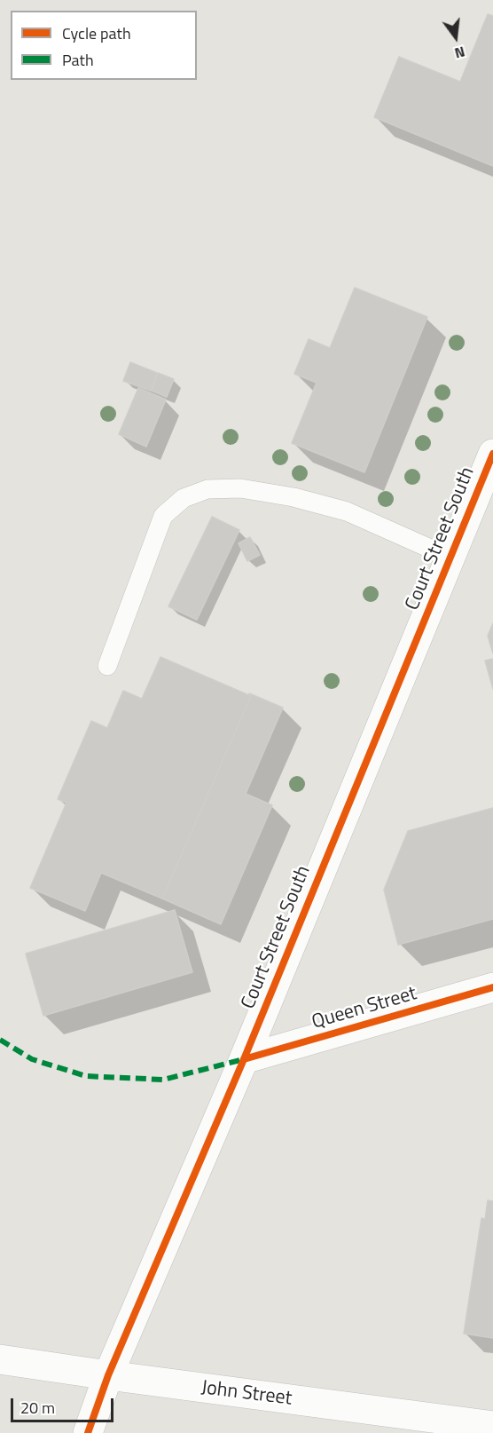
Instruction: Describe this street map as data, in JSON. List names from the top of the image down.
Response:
{
  "streets": {
    "street": ["Court Street South", "Queen Street", "John Street"]
  },
  "crossings": [
    ["Court Street South", "Queen Street"],
    ["Court Street South", "John Street"]
  ],
  "legend": ["Cycle path", "Path"],
  "scale_bar": "20 m",
  "north": "bottom"
}
